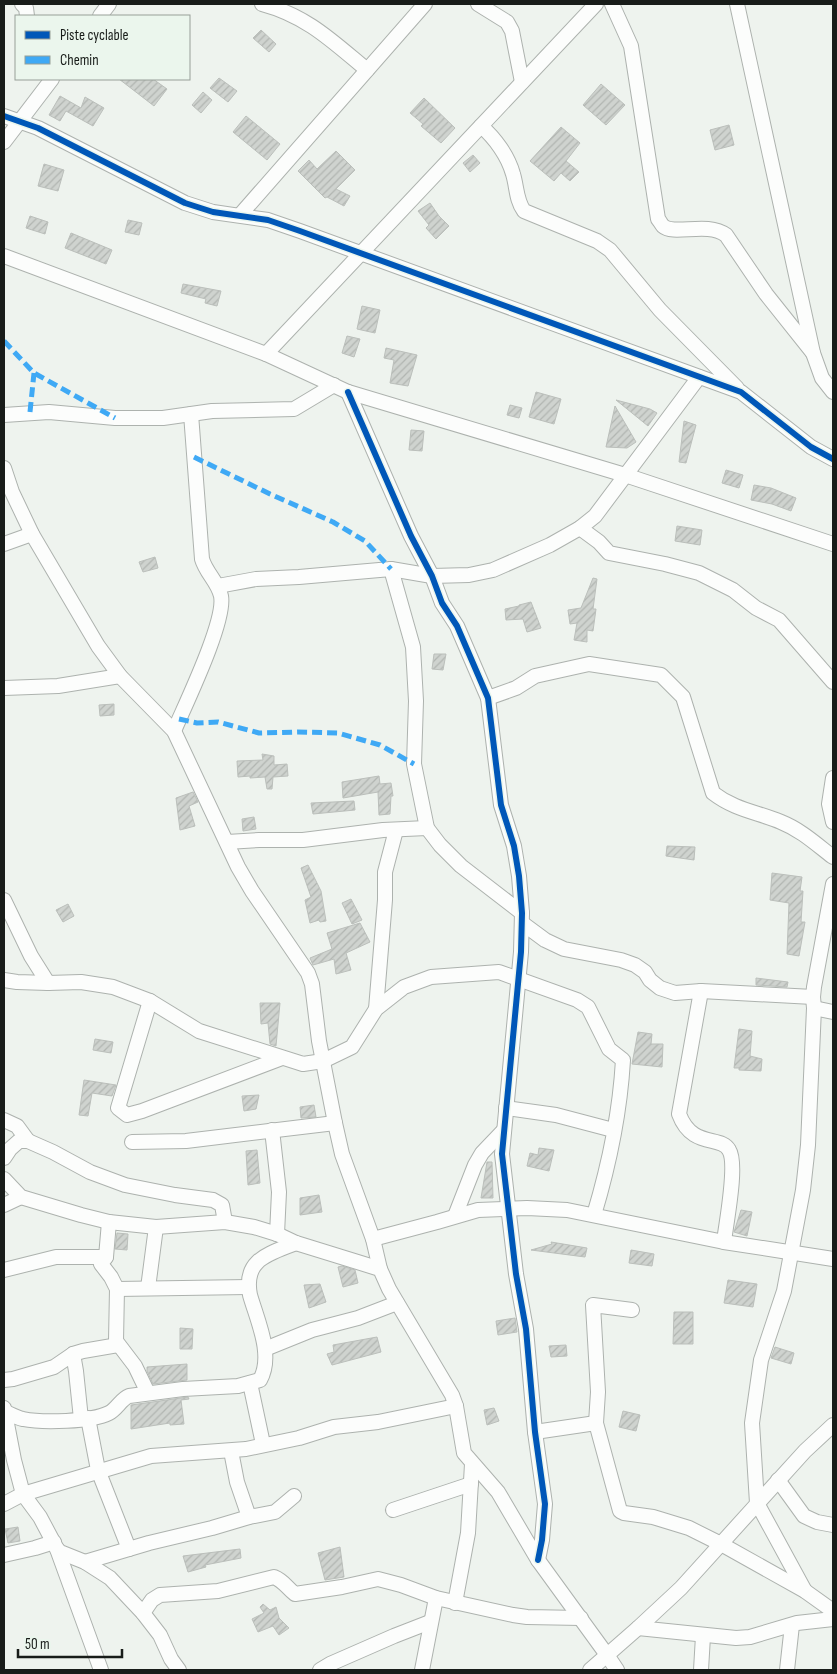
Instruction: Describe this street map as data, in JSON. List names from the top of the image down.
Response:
{
  "legend": ["Piste cyclable", "Chemin"],
  "scale_bar": "50 m"
}
